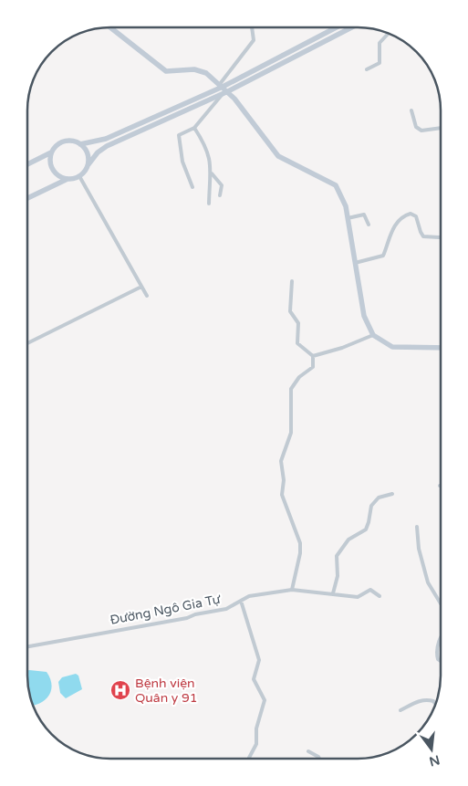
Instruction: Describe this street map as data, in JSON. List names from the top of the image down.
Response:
{
  "streets": {
    "street": ["Đường Ngô Gia Tự"]
  },
  "places": {
    "hospital": ["Bệnh viện Quân y 91"]
  },
  "north": "bottom"
}
